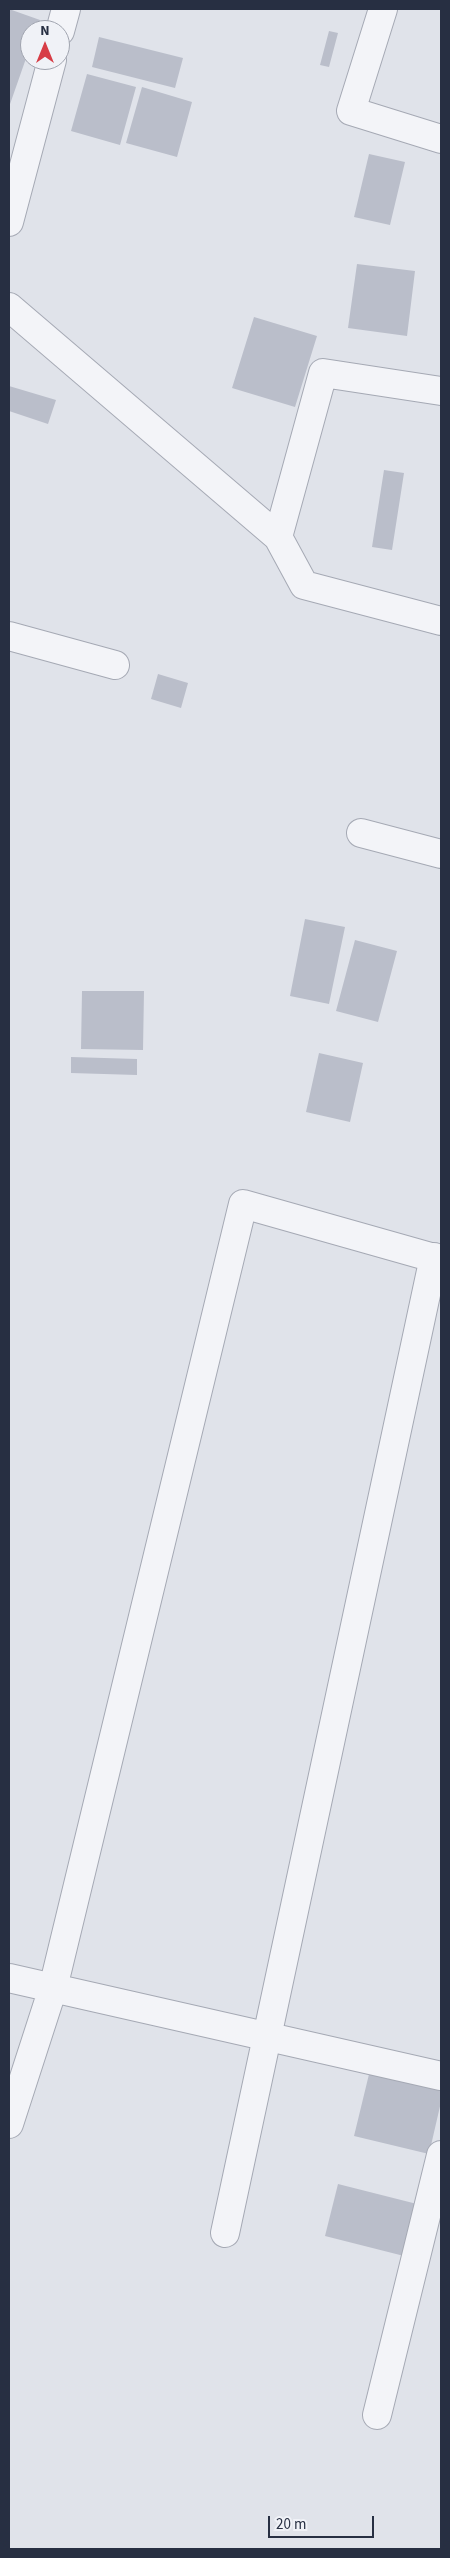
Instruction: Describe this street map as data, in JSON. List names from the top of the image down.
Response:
{
  "scale_bar": "20 m",
  "north": "top"
}
